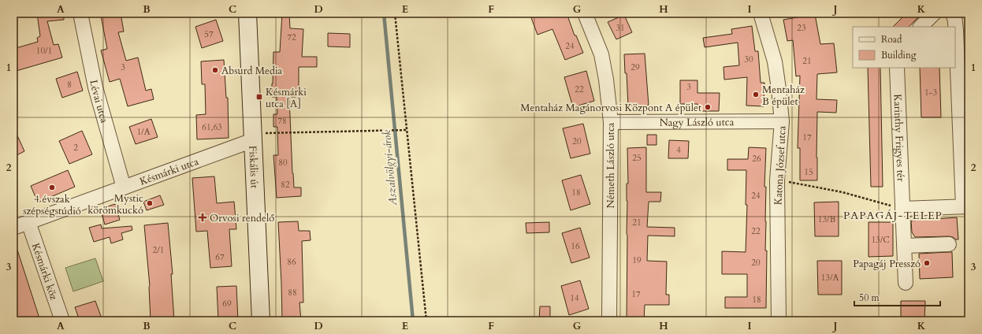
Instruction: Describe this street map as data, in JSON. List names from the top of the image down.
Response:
{
  "streets": {
    "street": [
      "Lévai utca",
      "Nagy László utca",
      "Karinthy Frigyes tér",
      "Németh László utca",
      "Katona József utca",
      "Fiskális út",
      "Késmárki utca",
      "Késmárki köz"
    ]
  },
  "crossings": [
    ["Lévai utca", "Késmárki utca"],
    ["Nagy László utca", "Németh László utca"],
    ["Nagy László utca", "Katona József utca"],
    ["Fiskális út", "Késmárki utca"],
    ["Késmárki utca", "Késmárki köz"]
  ],
  "districts": ["PAPAGÁJ-TELEP"],
  "water": ["Aszalvölgyi-árok"],
  "places": {
    "other": [
      "Absurd Media",
      "Mentaház B épület",
      "Mentaház Magánorvosi Központ A épület",
      "4 évszak szépségstúdió",
      "Mystic körömkuckó",
      "Papagáj Presszó"
    ],
    "transit": ["Késmárki utca [A]"],
    "health": ["Orvosi rendelő"]
  },
  "house_numbers": [
    "31",
    "23",
    "57",
    "72",
    "24",
    "10/1",
    "30",
    "21",
    "3",
    "29",
    "8",
    "3",
    "22",
    "1-3",
    "78",
    "61,63",
    "1/A",
    "17",
    "20",
    "2",
    "4",
    "25",
    "26",
    "80",
    "15",
    "82",
    "18",
    "24",
    "13/B",
    "21",
    "22",
    "13/C",
    "16",
    "2/1",
    "67",
    "19",
    "86",
    "20",
    "13/A",
    "88",
    "17",
    "14",
    "18",
    "69"
  ],
  "legend": ["Road", "Building"],
  "scale_bar": "50 m",
  "grid": {
    "columns": [
      "A",
      "B",
      "C",
      "D",
      "E",
      "F",
      "G",
      "H",
      "I",
      "J",
      "K"
    ],
    "rows": ["1", "2", "3"]
  }
}
